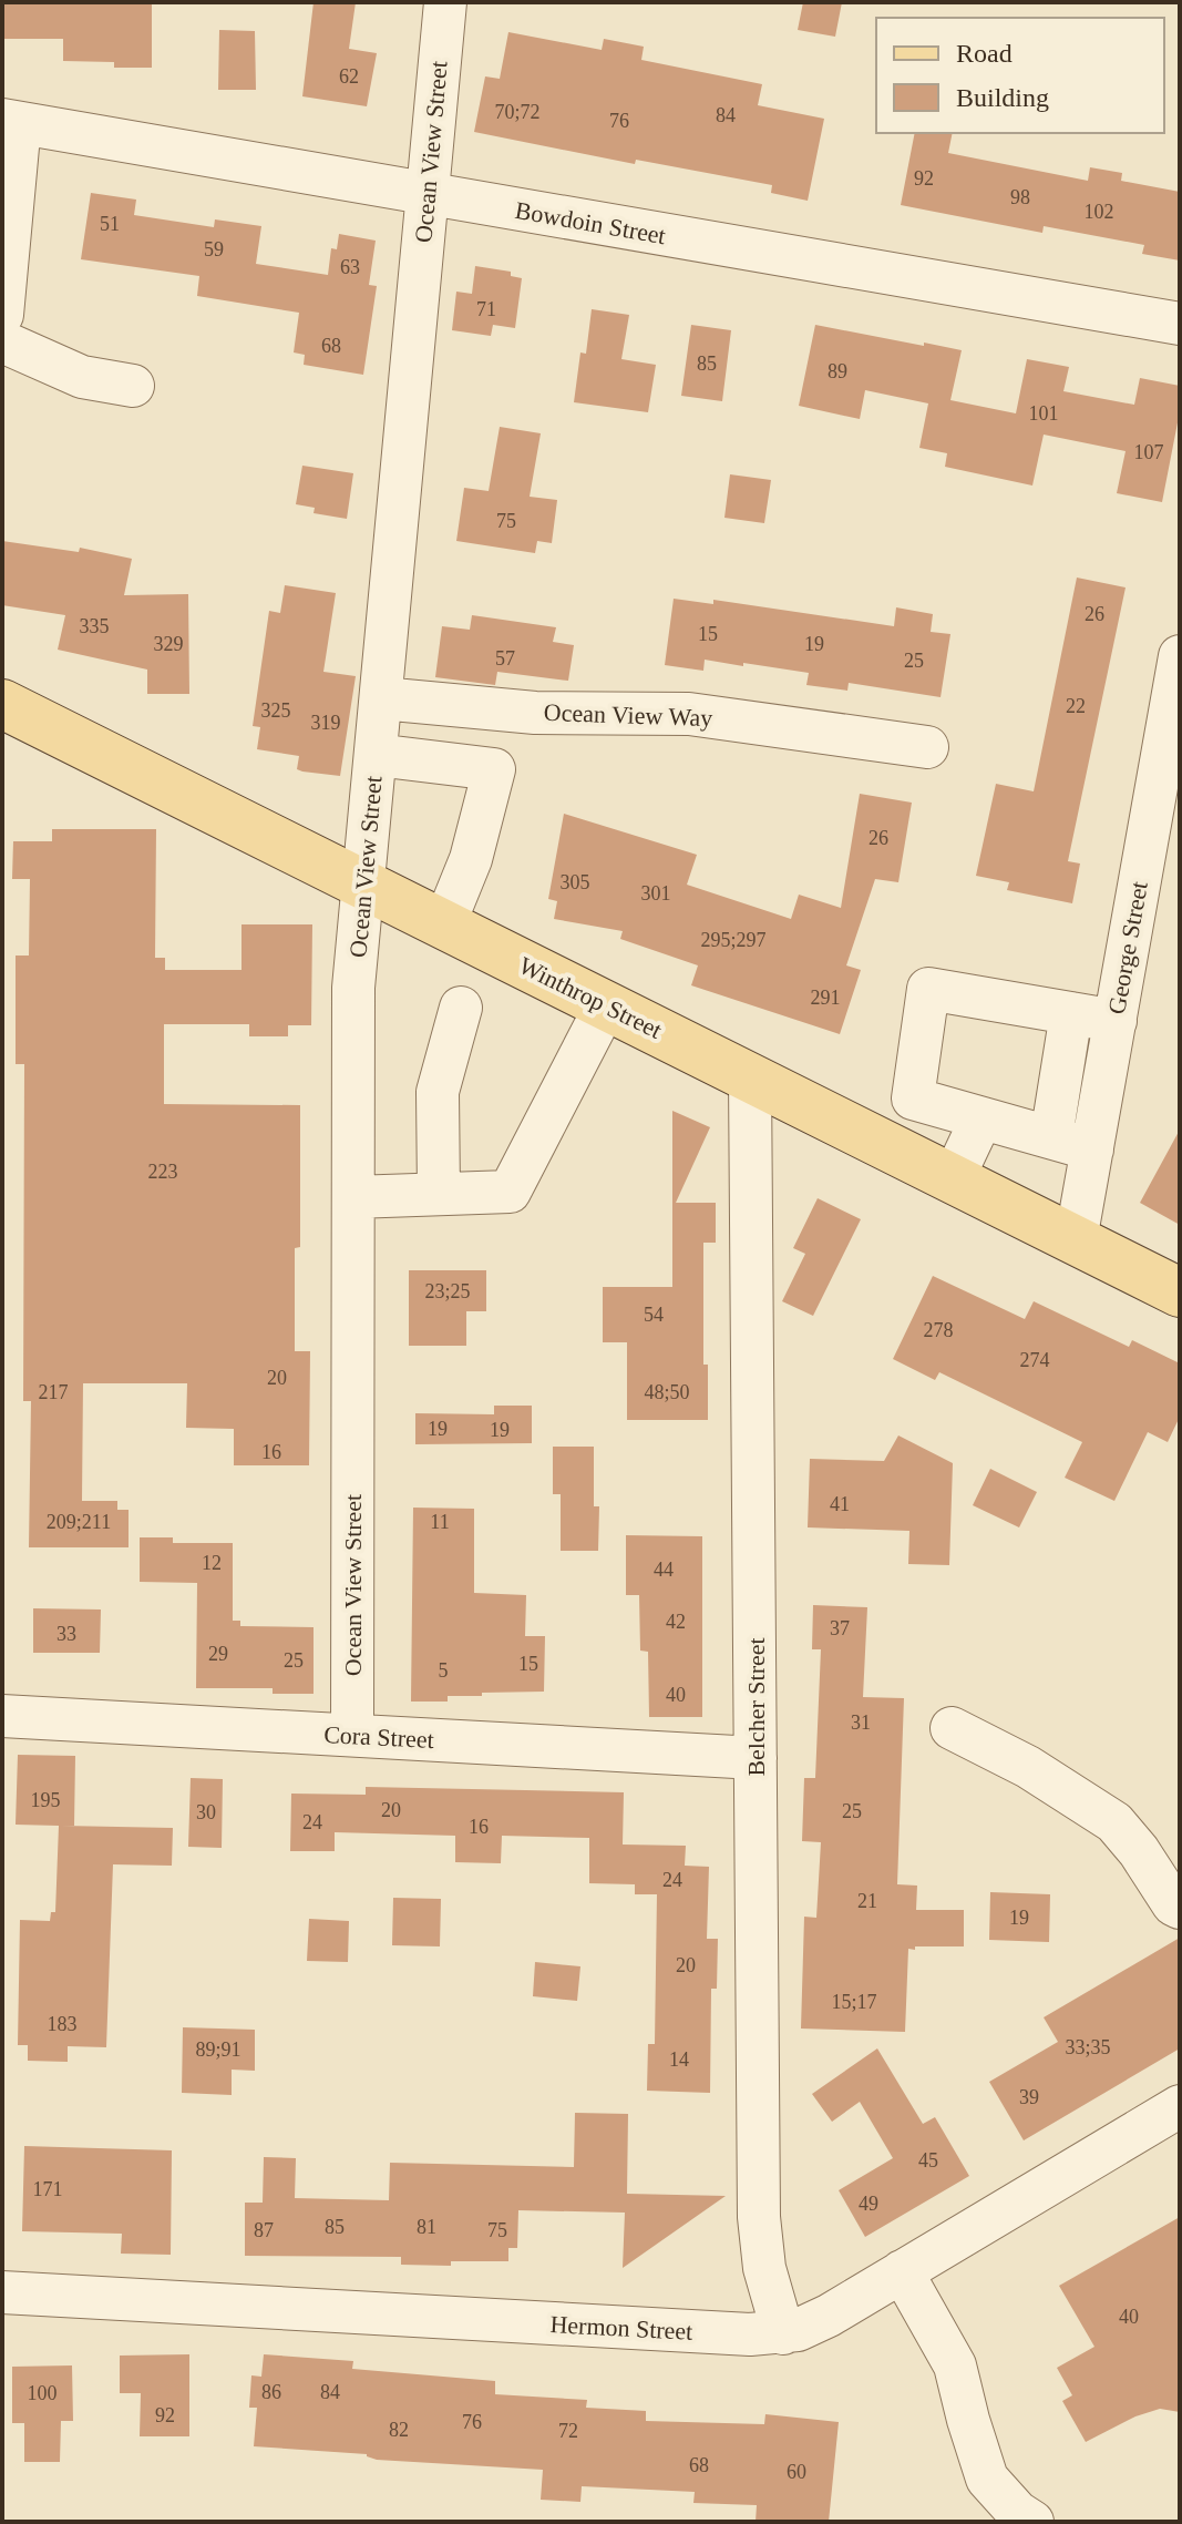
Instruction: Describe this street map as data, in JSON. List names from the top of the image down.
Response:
{
  "streets": {
    "main road": ["Winthrop Street"],
    "street": [
      "Ocean View Street",
      "Bowdoin Street",
      "Ocean View Way",
      "George Street",
      "Belcher Street",
      "Cora Street",
      "Hermon Street"
    ]
  },
  "crossings": [
    ["Ocean View Street", "Bowdoin Street"],
    ["Ocean View Street", "Ocean View Way"],
    ["Ocean View Street", "Winthrop Street"],
    ["Ocean View Street", "Cora Street"],
    ["George Street", "Winthrop Street"],
    ["Winthrop Street", "Belcher Street"],
    ["Belcher Street", "Cora Street"],
    ["Belcher Street", "Hermon Street"]
  ],
  "house_numbers": [
    "62",
    "70;72",
    "84",
    "76",
    "92",
    "98",
    "102",
    "51",
    "59",
    "63",
    "71",
    "68",
    "85",
    "89",
    "101",
    "107",
    "75",
    "26",
    "335",
    "15",
    "329",
    "19",
    "57",
    "25",
    "22",
    "325",
    "319",
    "26",
    "305",
    "301",
    "295;297",
    "291",
    "223",
    "23;25",
    "54",
    "278",
    "274",
    "20",
    "217",
    "48;50",
    "19",
    "19",
    "16",
    "41",
    "209;211",
    "11",
    "12",
    "44",
    "42",
    "37",
    "33",
    "29",
    "25",
    "15",
    "5",
    "40",
    "31",
    "195",
    "20",
    "25",
    "30",
    "24",
    "16",
    "24",
    "21",
    "19",
    "20",
    "15;17",
    "183",
    "33;35",
    "89;91",
    "14",
    "39",
    "45",
    "171",
    "49",
    "85",
    "81",
    "87",
    "75",
    "40",
    "86",
    "84",
    "100",
    "92",
    "76",
    "82",
    "72",
    "68",
    "60"
  ],
  "legend": ["Road", "Building"]
}
